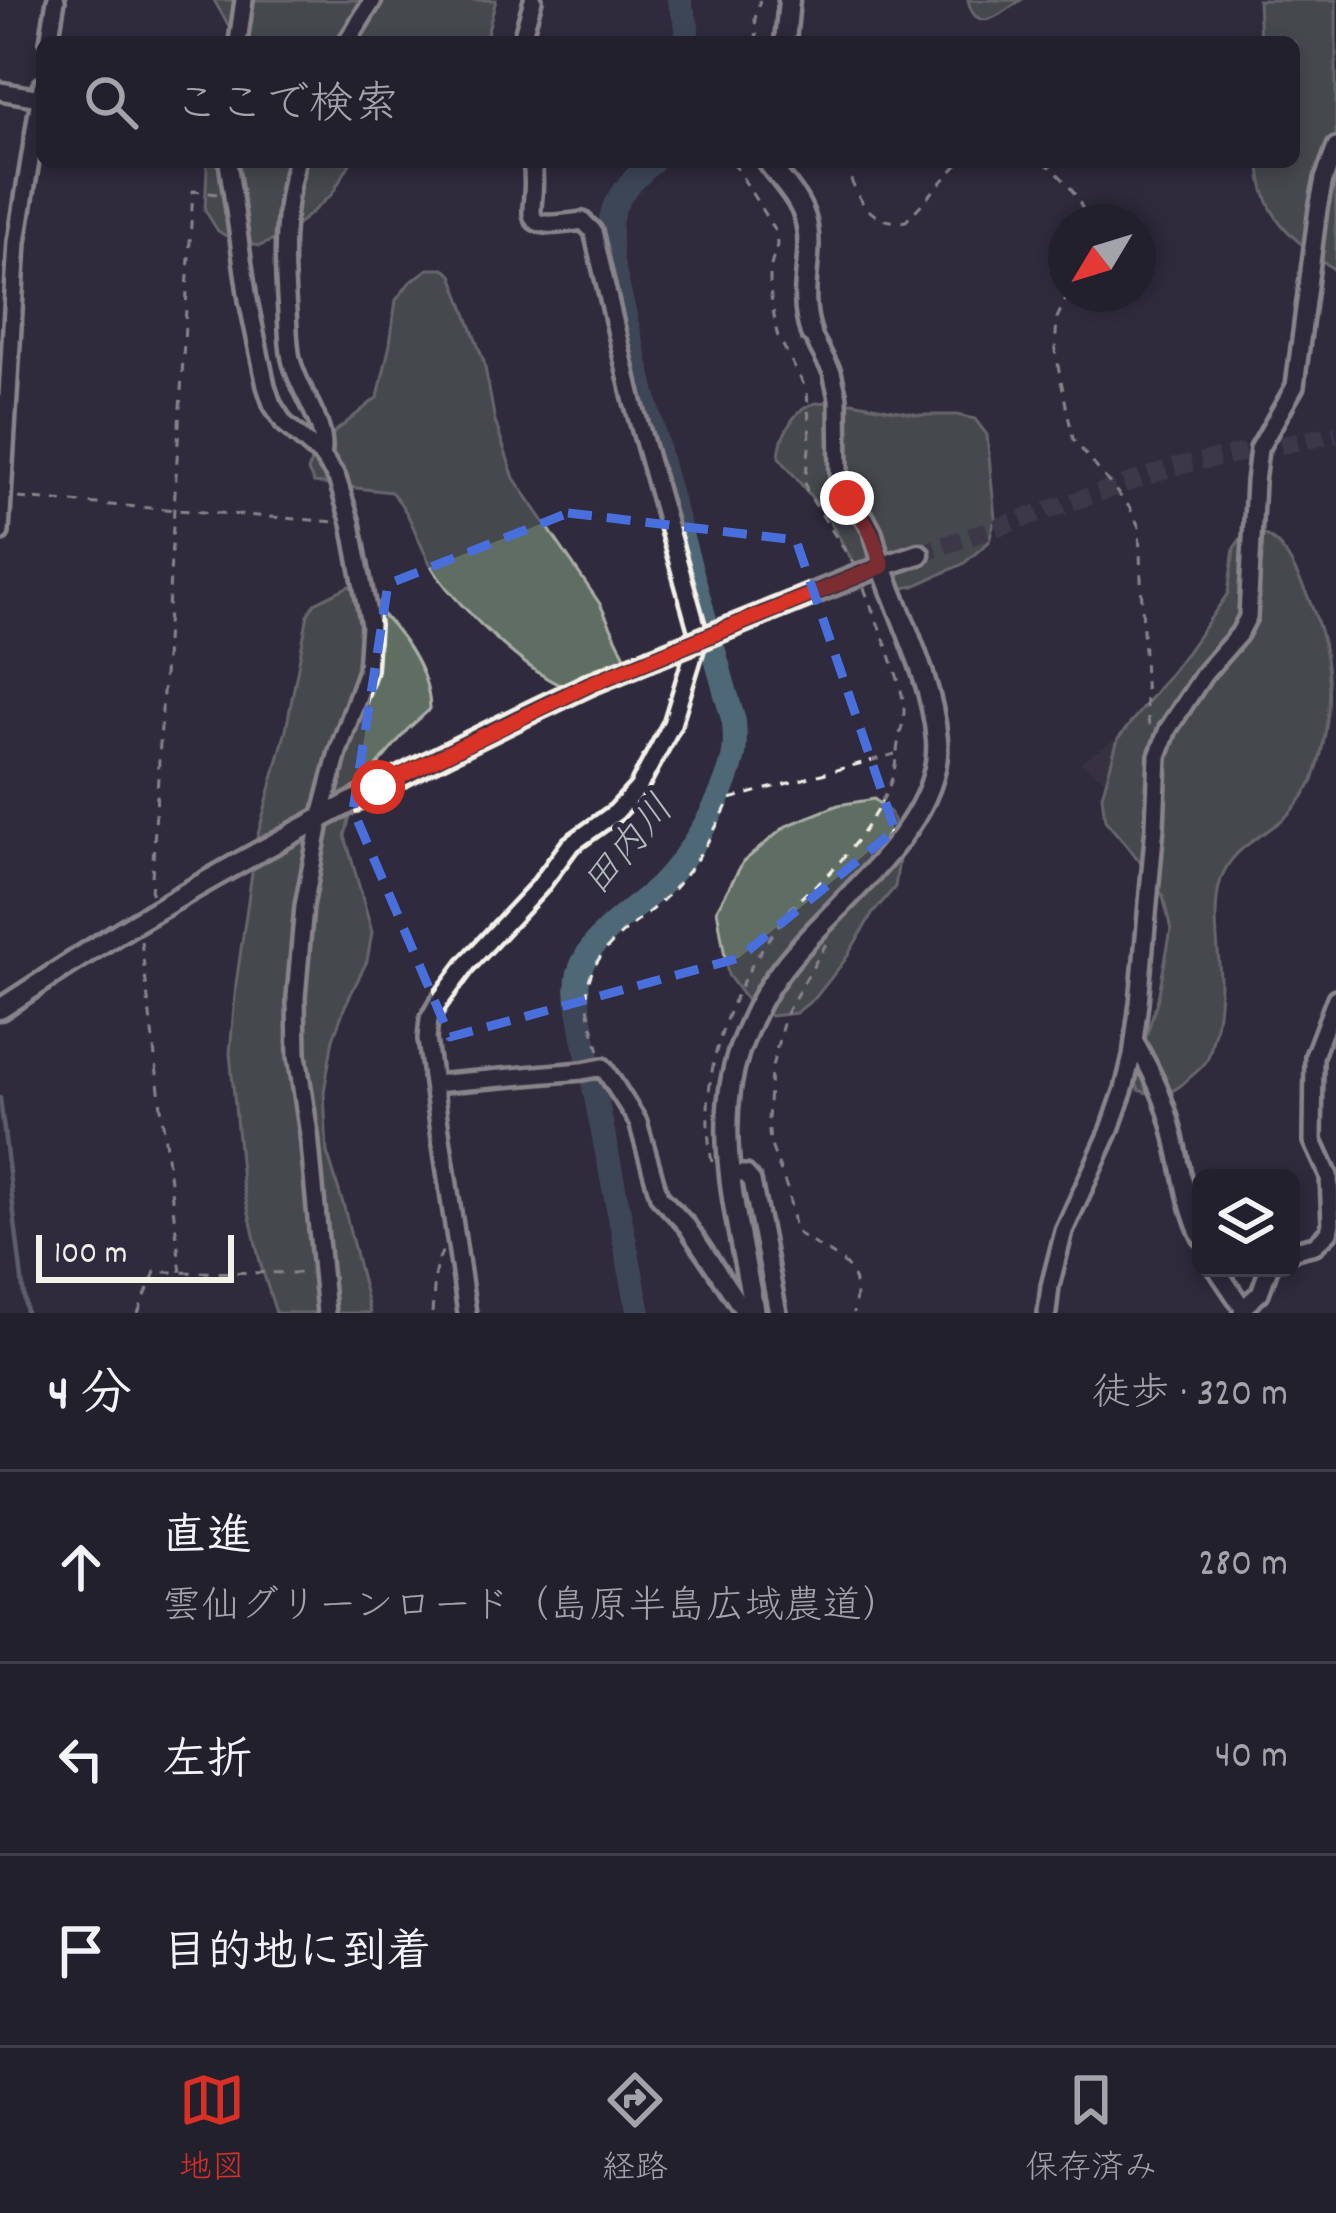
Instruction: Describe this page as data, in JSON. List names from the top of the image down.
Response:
{
  "water": ["田内川"],
  "scale_bar": "100 m",
  "north": "bottom left",
  "page": {
    "search": "ここで検索",
    "scale": "100 m",
    "heading": ["4 分", "徒歩 · 320 m"],
    "list": [
      ["直進", "雲仙グリーンロード（島原半島広域農道）", "280 m"],
      ["左折", "40 m"],
      "目的地に到着"
    ],
    "nav": ["地図", "経路", "保存済み"]
  }
}
